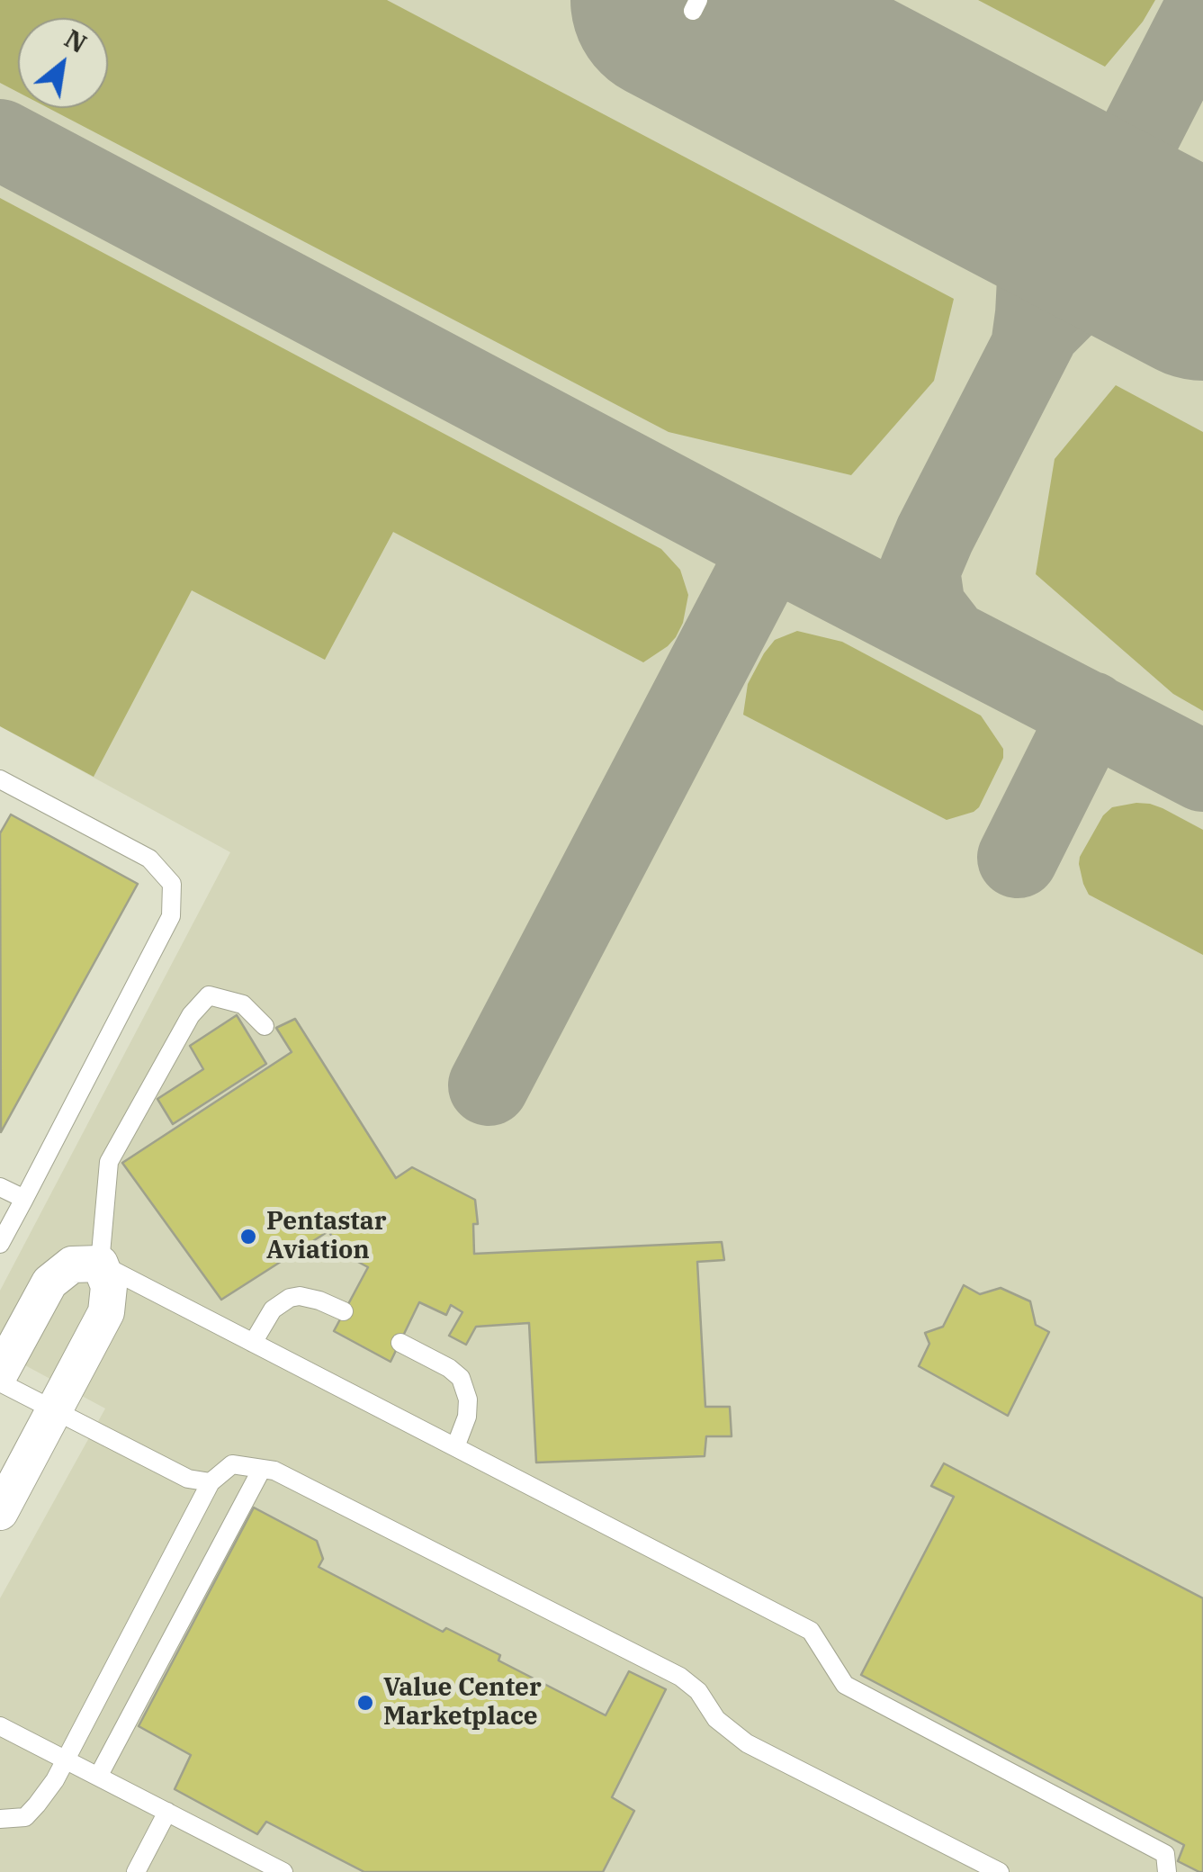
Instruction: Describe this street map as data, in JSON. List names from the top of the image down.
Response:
{
  "places": ["Pentastar Aviation", "Value Center Marketplace"],
  "north": "top right"
}
